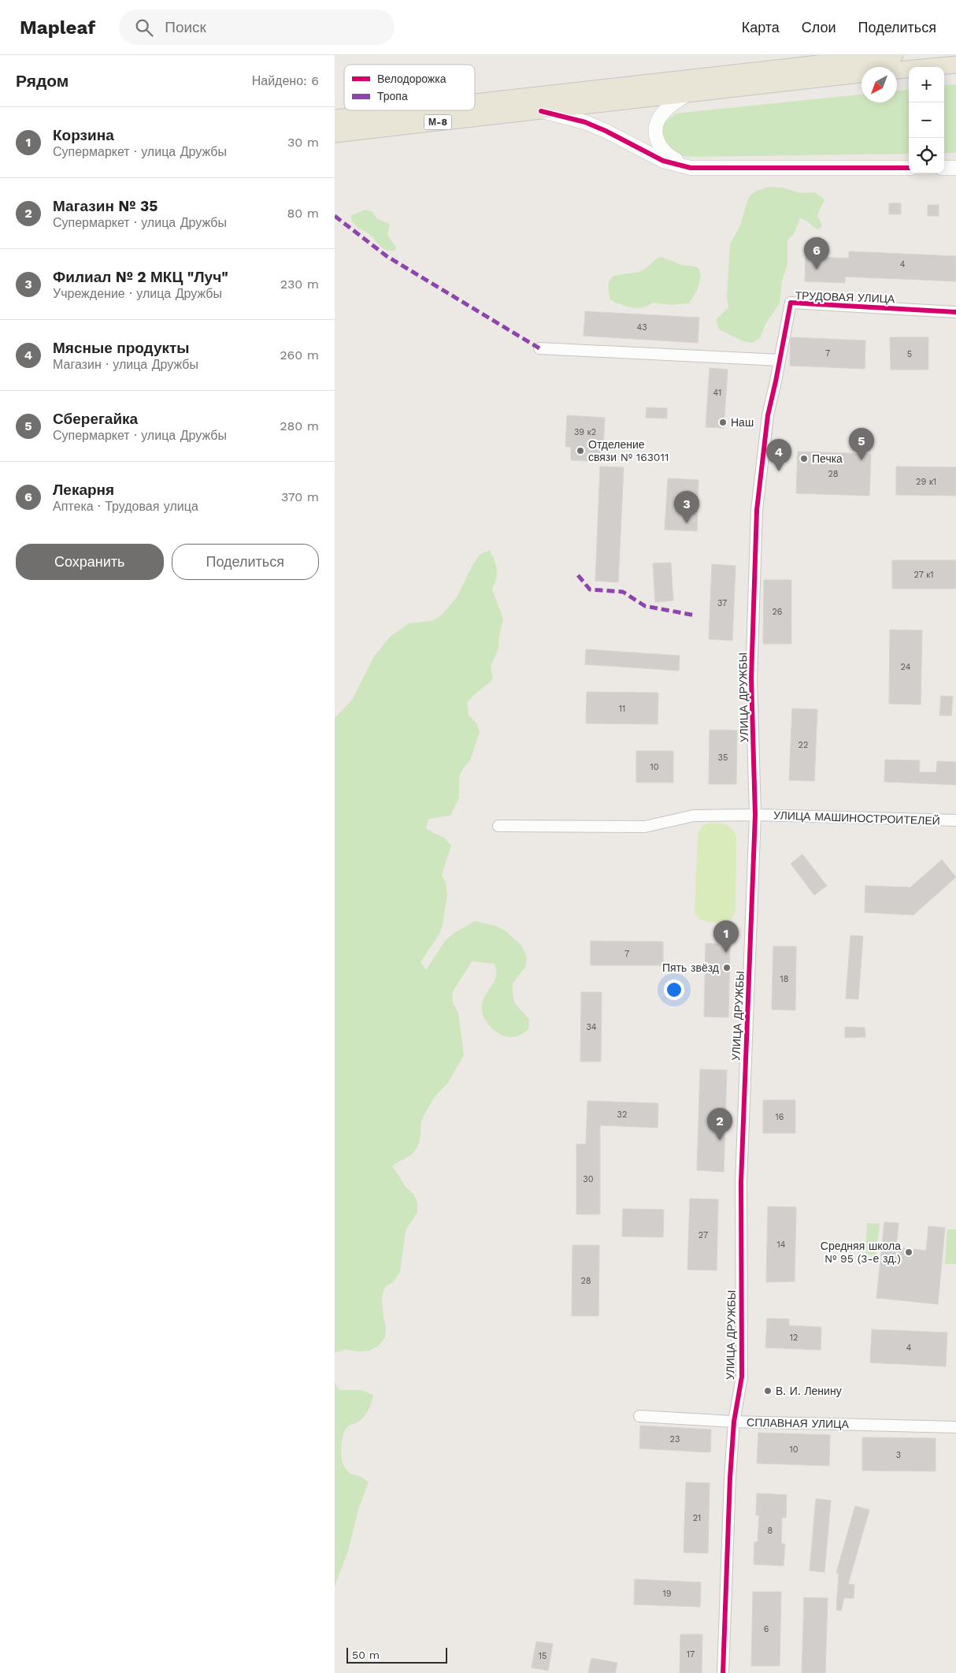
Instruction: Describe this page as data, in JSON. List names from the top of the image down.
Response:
{
  "streets": {
    "main road": ["М-8"],
    "street": [
      "ТРУДОВАЯ УЛИЦА",
      "УЛИЦА ДРУЖБЫ",
      "УЛИЦА МАШИНОСТРОИТЕЛЕЙ",
      "СПЛАВНАЯ УЛИЦА"
    ]
  },
  "crossings": [
    ["ТРУДОВАЯ УЛИЦА", "УЛИЦА ДРУЖБЫ"],
    ["УЛИЦА ДРУЖБЫ", "УЛИЦА МАШИНОСТРОИТЕЛЕЙ"],
    ["УЛИЦА ДРУЖБЫ", "СПЛАВНАЯ УЛИЦА"]
  ],
  "places": [
    "Наш",
    "Отделение связи № 163011",
    "Печка",
    "Пять звёзд",
    "Средняя школа № 95 (3-е зд.)",
    "В. И. Ленину"
  ],
  "house_numbers": [
    "4",
    "43",
    "7",
    "5",
    "41",
    "39 к2",
    "28",
    "29 к1",
    "27 к1",
    "37",
    "26",
    "24",
    "11",
    "22",
    "35",
    "10",
    "7",
    "18",
    "34",
    "32",
    "16",
    "30",
    "27",
    "14",
    "28",
    "12",
    "4",
    "23",
    "10",
    "3",
    "21",
    "8",
    "19",
    "6",
    "17",
    "15"
  ],
  "legend": ["Велодорожка", "Тропа"],
  "scale_bar": "50 m",
  "north": "bottom left",
  "page": {
    "header": "Mapleaf",
    "search": "Поиск",
    "nav": ["Карта", "Слои", "Поделиться"],
    "heading": ["Рядом", "Найдено: 6"],
    "map_buttons": ["+", "−"],
    "list": [
      {
        "mark": "1",
        "name": "Корзина",
        "note": "Супермаркет · улица Дружбы",
        "value": "30 m"
      },
      {
        "mark": "2",
        "name": "Магазин № 35",
        "note": "Супермаркет · улица Дружбы",
        "value": "80 m"
      },
      {
        "mark": "3",
        "name": "Филиал № 2 МКЦ \"Луч\"",
        "note": "Учреждение · улица Дружбы",
        "value": "230 m"
      },
      {
        "mark": "4",
        "name": "Мясные продукты",
        "note": "Магазин · улица Дружбы",
        "value": "260 m"
      },
      {
        "mark": "5",
        "name": "Сберегайка",
        "note": "Супермаркет · улица Дружбы",
        "value": "280 m"
      },
      {
        "mark": "6",
        "name": "Лекарня",
        "note": "Аптека · Трудовая улица",
        "value": "370 m"
      }
    ],
    "pins": [
      "6",
      "5",
      "4",
      "3",
      "1",
      "2"
    ],
    "buttons": ["Сохранить", "Поделиться"],
    "scale": "50 m"
  }
}
